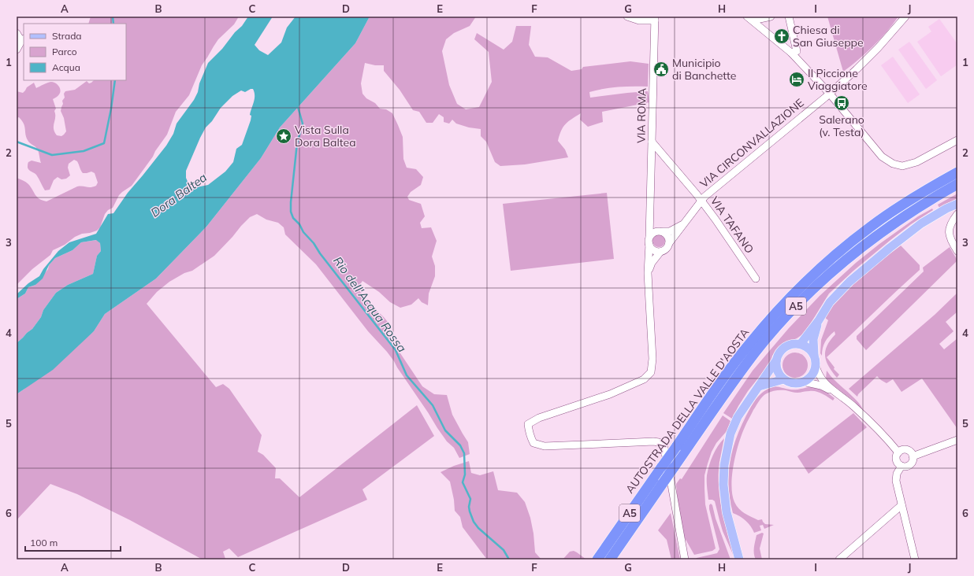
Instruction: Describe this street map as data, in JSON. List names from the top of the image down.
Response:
{
  "streets": {
    "highway": ["A5", "AUTOSTRADA DELLA VALLE D'AOSTA"],
    "street": ["VIA ROMA", "VIA CIRCONVALLAZIONE", "VIA TAFANO"]
  },
  "crossings": [
    ["VIA ROMA", "VIA CIRCONVALLAZIONE"],
    ["VIA ROMA", "VIA TAFANO"],
    ["VIA CIRCONVALLAZIONE", "VIA TAFANO"]
  ],
  "water": ["Dora Baltea", "Rio dell'Acqua Rossa"],
  "places": {
    "church": ["Chiesa di San Giuseppe"],
    "public building": ["Municipio di Banchette"],
    "hotel": ["Il Piccione Viaggiatore"],
    "bus stop": ["Salerano (v. Testa)"],
    "place": ["Vista Sulla Dora Baltea"]
  },
  "legend": ["Strada", "Parco", "Acqua"],
  "scale_bar": "100 m",
  "grid": {
    "columns": [
      "A",
      "B",
      "C",
      "D",
      "E",
      "F",
      "G",
      "H",
      "I",
      "J"
    ],
    "rows": [
      "1",
      "2",
      "3",
      "4",
      "5",
      "6"
    ]
  }
}
